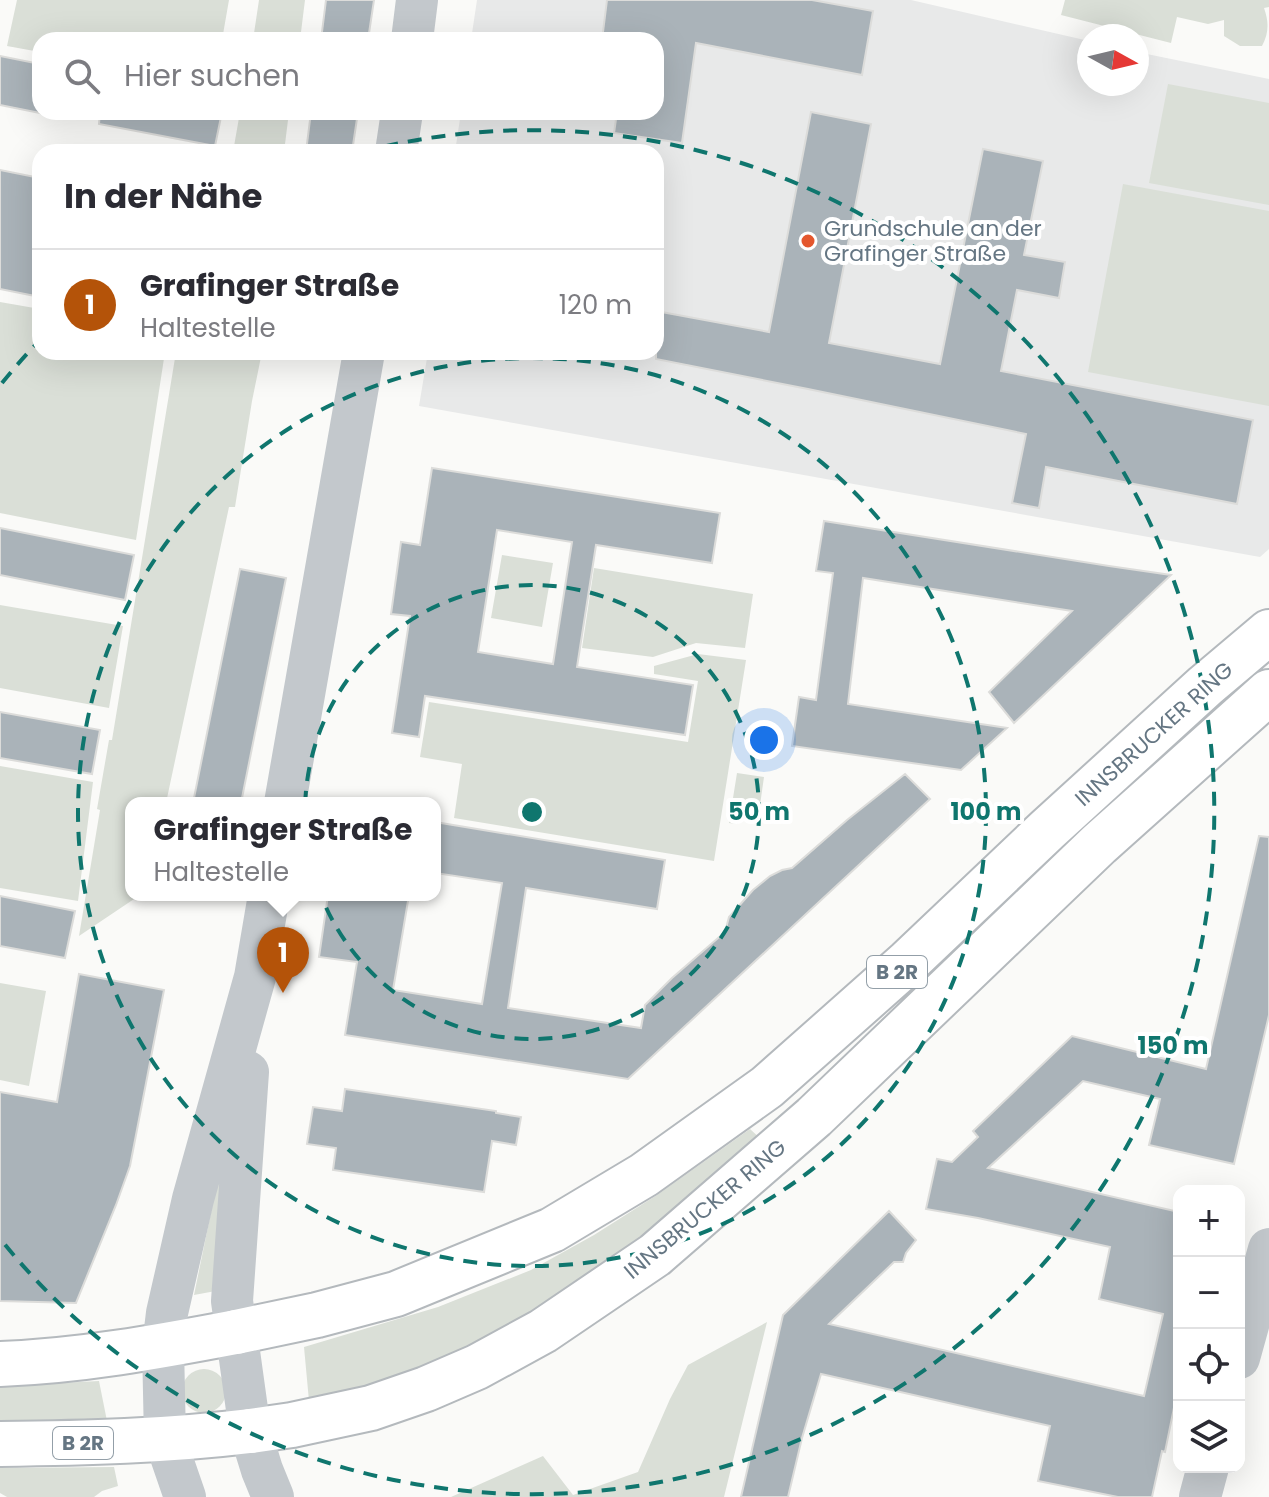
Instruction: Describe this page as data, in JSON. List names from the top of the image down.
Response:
{
  "streets": {
    "main road": ["INNSBRUCKER RING", "B 2R"]
  },
  "places": ["Grundschule an der Grafinger Straße"],
  "north": "right",
  "page": {
    "search": "Hier suchen",
    "heading": "In der Nähe",
    "list": [
      {
        "mark": "1",
        "name": "Grafinger Straße",
        "note": "Haltestelle",
        "value": "120 m"
      }
    ],
    "popup": ["Grafinger Straße", "Haltestelle"],
    "pins": "1",
    "map_buttons": ["+", "−"]
  },
  "rings": ["50 m", "100 m", "150 m"]
}
